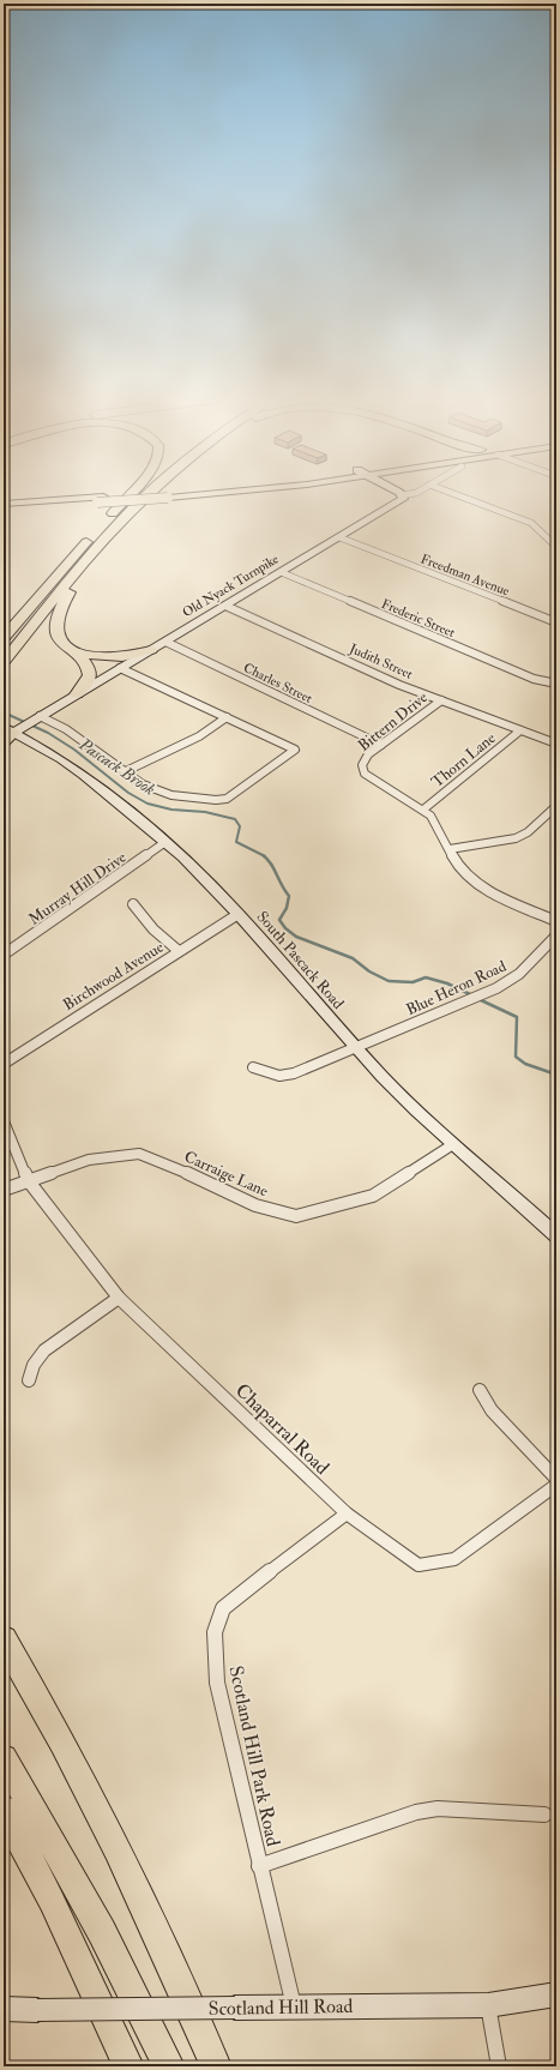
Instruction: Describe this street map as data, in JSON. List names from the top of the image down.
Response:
{
  "streets": {
    "street": [
      "Freedman Avenue",
      "Old Nyack Turnpike",
      "Frederic Street",
      "Judith Street",
      "Charles Street",
      "Bittern Drive",
      "Thorn Lane",
      "Murray Hill Drive",
      "South Pascack Road",
      "Birchwood Avenue",
      "Blue Heron Road",
      "Carraige Lane",
      "Chaparral Road",
      "Scotland Hill Park Road",
      "Scotland Hill Road"
    ]
  },
  "crossings": [
    ["Freedman Avenue", "Old Nyack Turnpike"],
    ["Old Nyack Turnpike", "Frederic Street"],
    ["Old Nyack Turnpike", "Judith Street"],
    ["Old Nyack Turnpike", "Charles Street"],
    ["Old Nyack Turnpike", "South Pascack Road"],
    ["Judith Street", "Bittern Drive"],
    ["Judith Street", "Thorn Lane"],
    ["Charles Street", "Bittern Drive"],
    ["Bittern Drive", "Thorn Lane"],
    ["Murray Hill Drive", "South Pascack Road"],
    ["South Pascack Road", "Birchwood Avenue"],
    ["South Pascack Road", "Blue Heron Road"],
    ["South Pascack Road", "Carraige Lane"],
    ["Carraige Lane", "Chaparral Road"],
    ["Chaparral Road", "Scotland Hill Park Road"],
    ["Scotland Hill Park Road", "Scotland Hill Road"]
  ],
  "water": ["Pascack Brook"]
}
